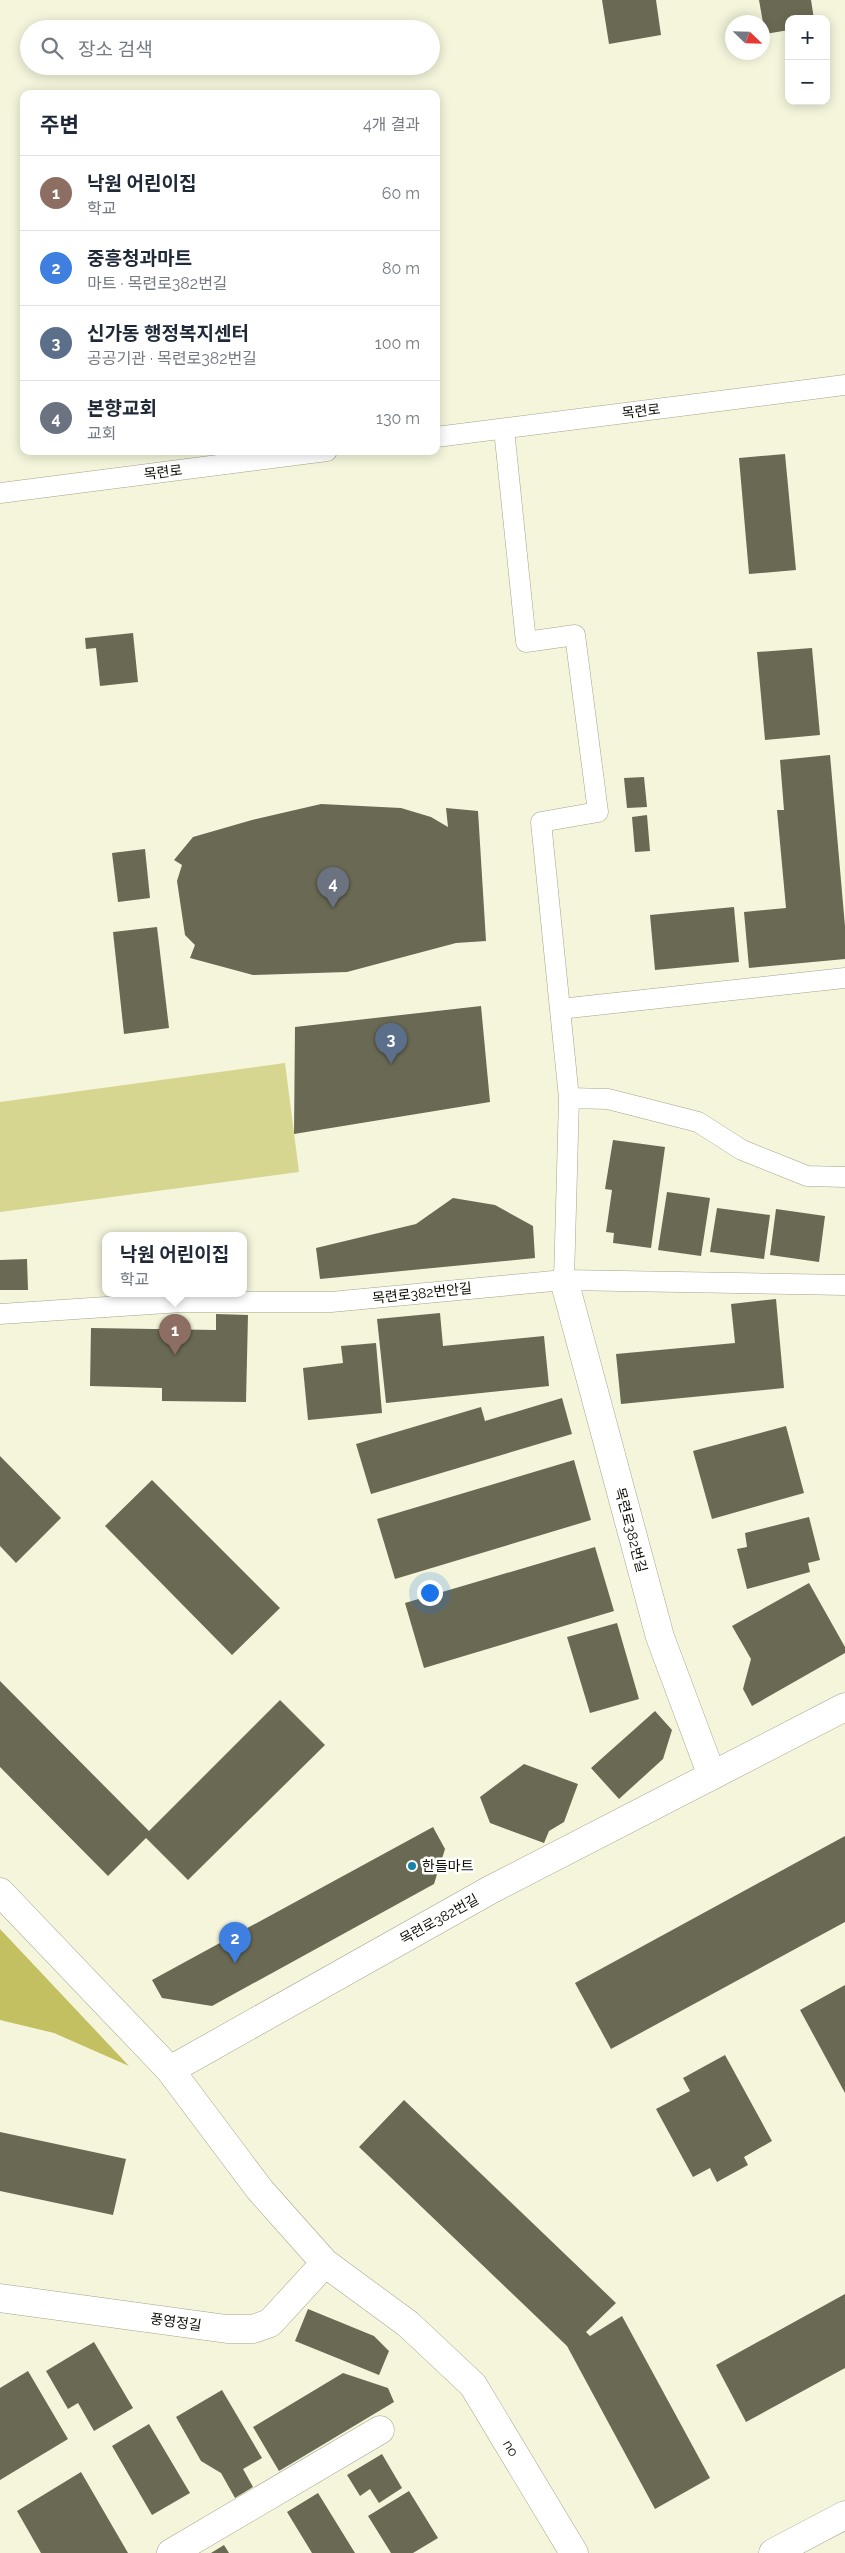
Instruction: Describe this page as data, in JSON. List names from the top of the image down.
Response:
{
  "streets": {
    "street": ["목련로382번길", "풍영정길", "no"],
    "lane": ["목련로", "목련로382번안길"]
  },
  "crossings": [
    ["목련로382번안길", "목련로382번길"],
    ["목련로382번길", "no"],
    ["풍영정길", "no"]
  ],
  "places": ["한들마트"],
  "north": "bottom right",
  "page": {
    "map_buttons": ["+", "−"],
    "search": "장소 검색",
    "heading": ["주변", "4개 결과"],
    "list": [
      {
        "mark": "1",
        "name": "낙원 어린이집",
        "note": "학교",
        "value": "60 m"
      },
      {
        "mark": "2",
        "name": "중흥청과마트",
        "note": "마트 · 목련로382번길",
        "value": "80 m"
      },
      {
        "mark": "3",
        "name": "신가동 행정복지센터",
        "note": "공공기관 · 목련로382번길",
        "value": "100 m"
      },
      {
        "mark": "4",
        "name": "본향교회",
        "note": "교회",
        "value": "130 m"
      }
    ],
    "pins": [
      "4",
      "3",
      "1",
      "2"
    ],
    "popup": ["낙원 어린이집", "학교"]
  }
}
